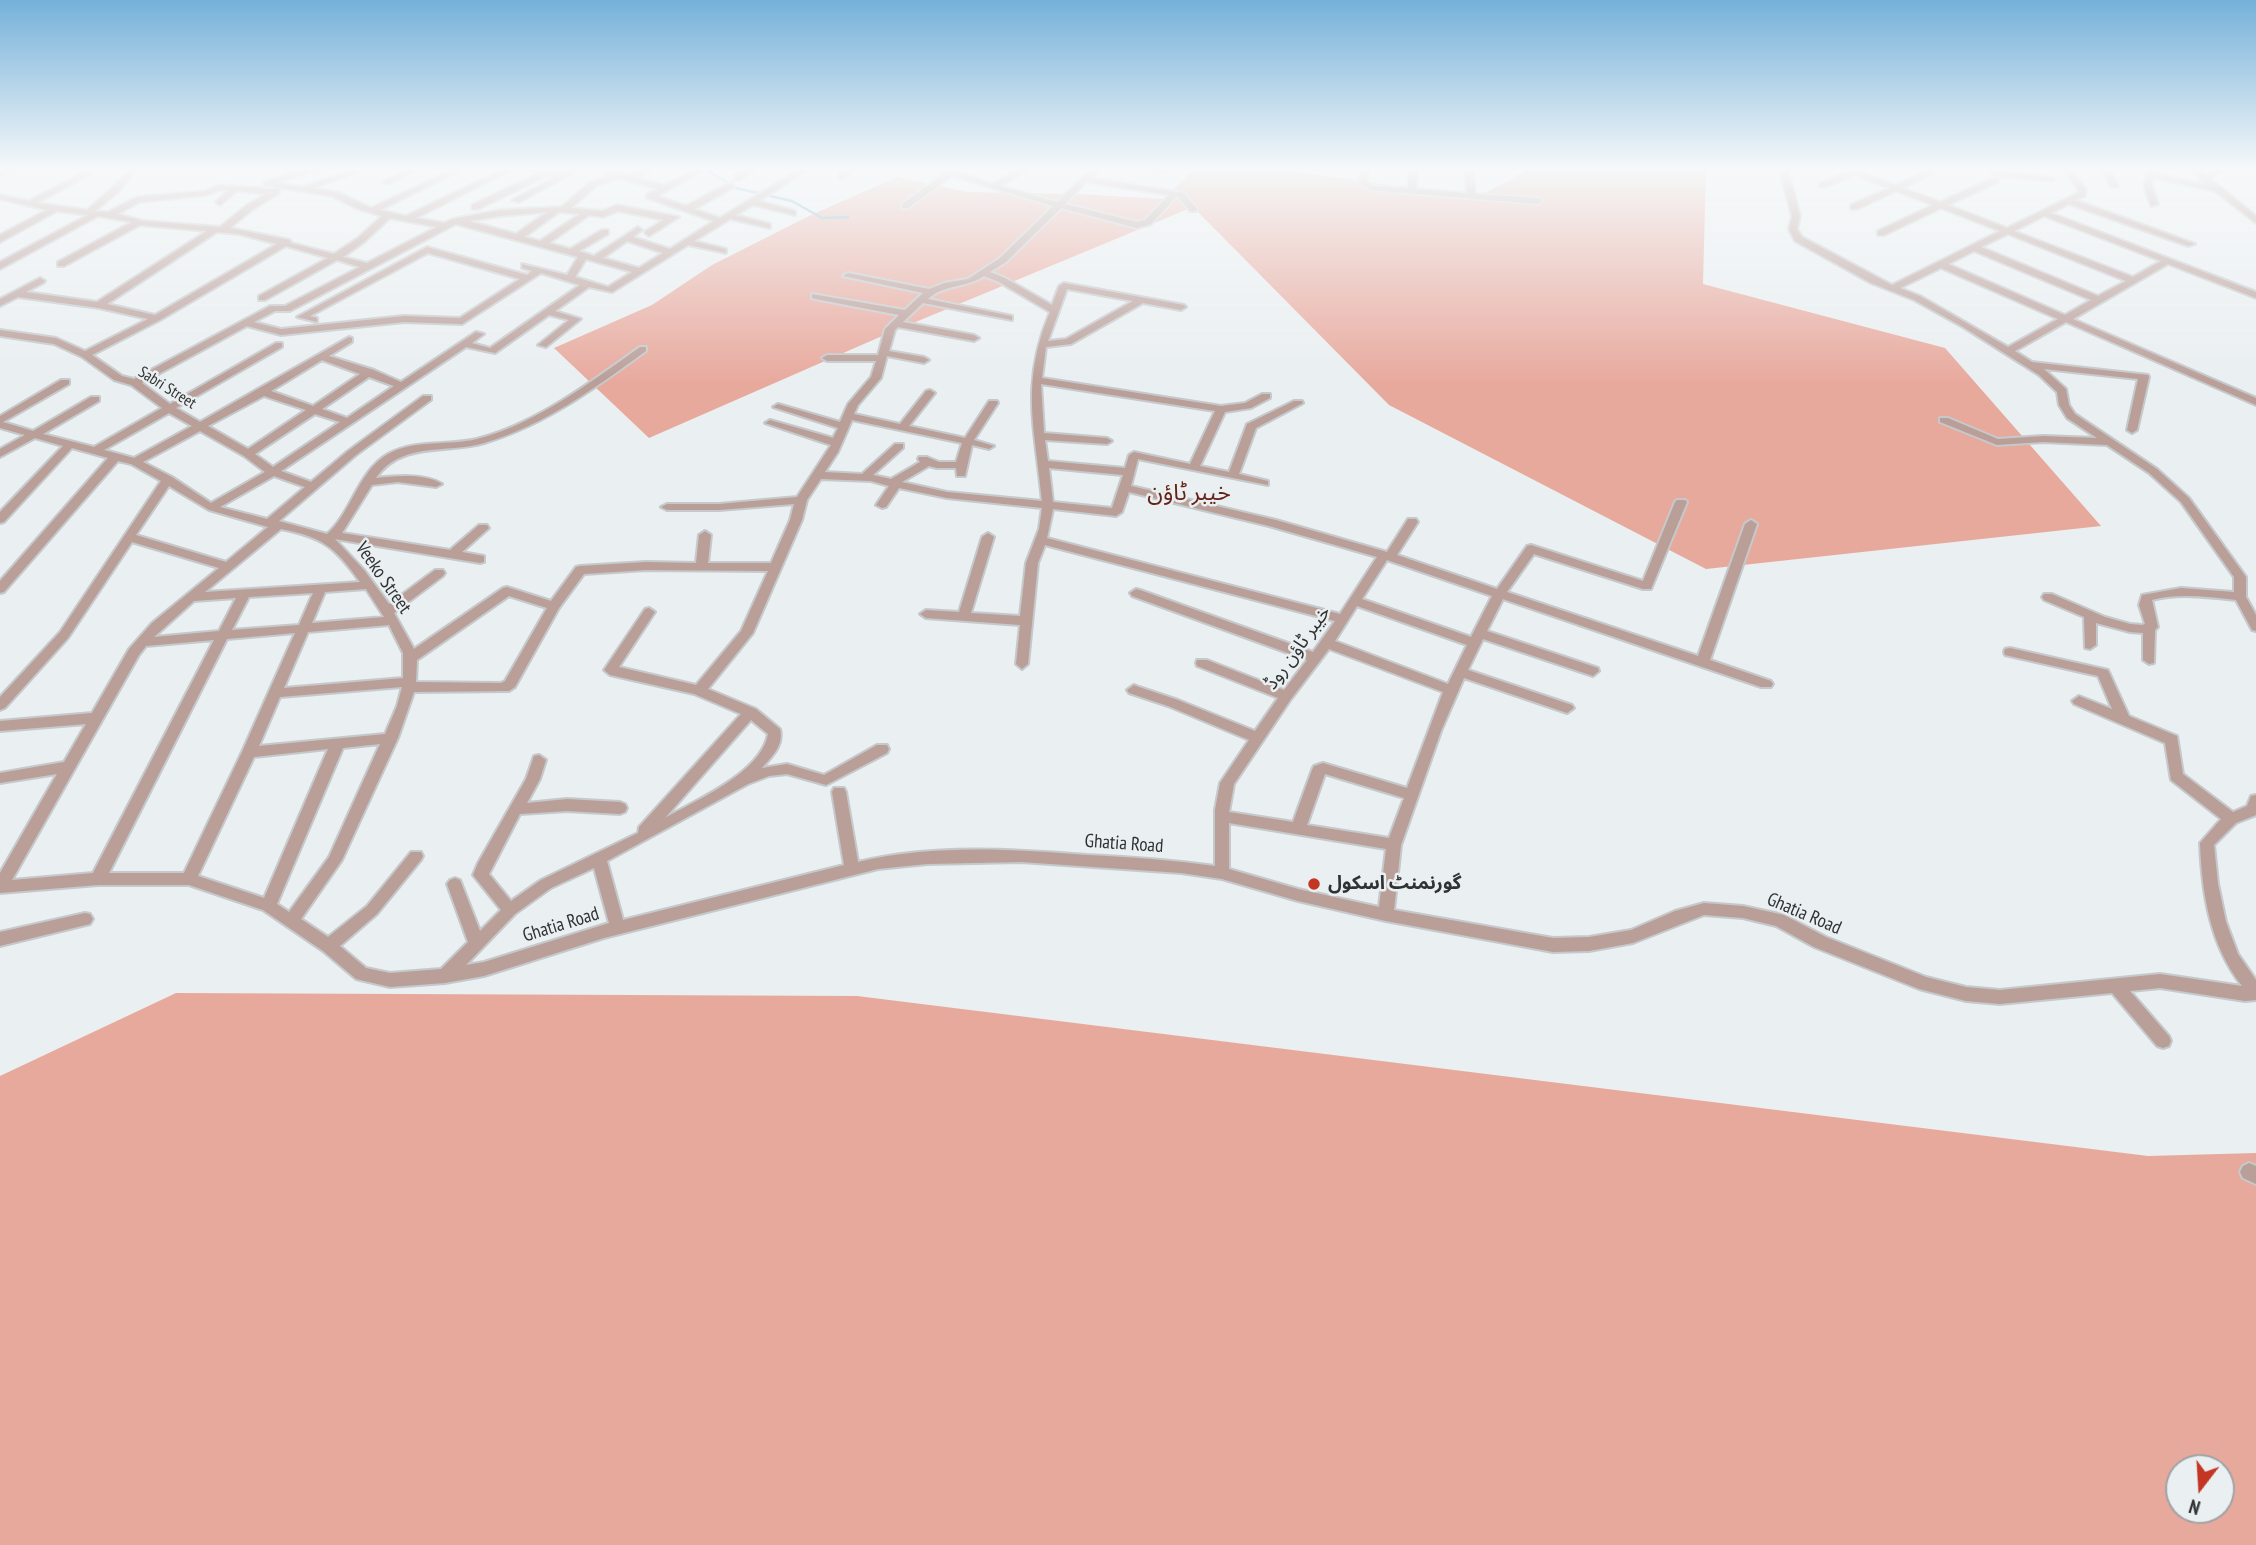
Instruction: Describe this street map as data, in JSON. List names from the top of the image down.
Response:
{
  "streets": {
    "street": [
      "Sabri Street",
      "Veeko Street",
      "خیبر ٹاؤن روڈ",
      "Ghatia Road"
    ]
  },
  "crossings": [
    ["Veeko Street", "Ghatia Road"],
    ["خیبر ٹاؤن روڈ", "Ghatia Road"]
  ],
  "districts": ["خیبر ٹاؤن"],
  "places": ["گورنمنٹ اسکول"],
  "north": "bottom"
}
